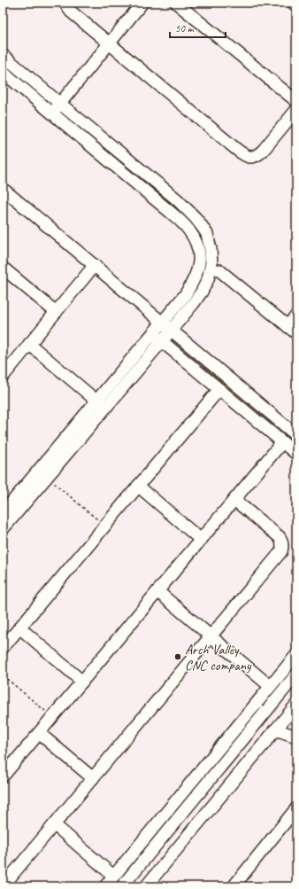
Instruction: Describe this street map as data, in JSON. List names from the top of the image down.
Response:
{
  "places": ["Arch Valley CNC company"],
  "scale_bar": "50 m"
}
